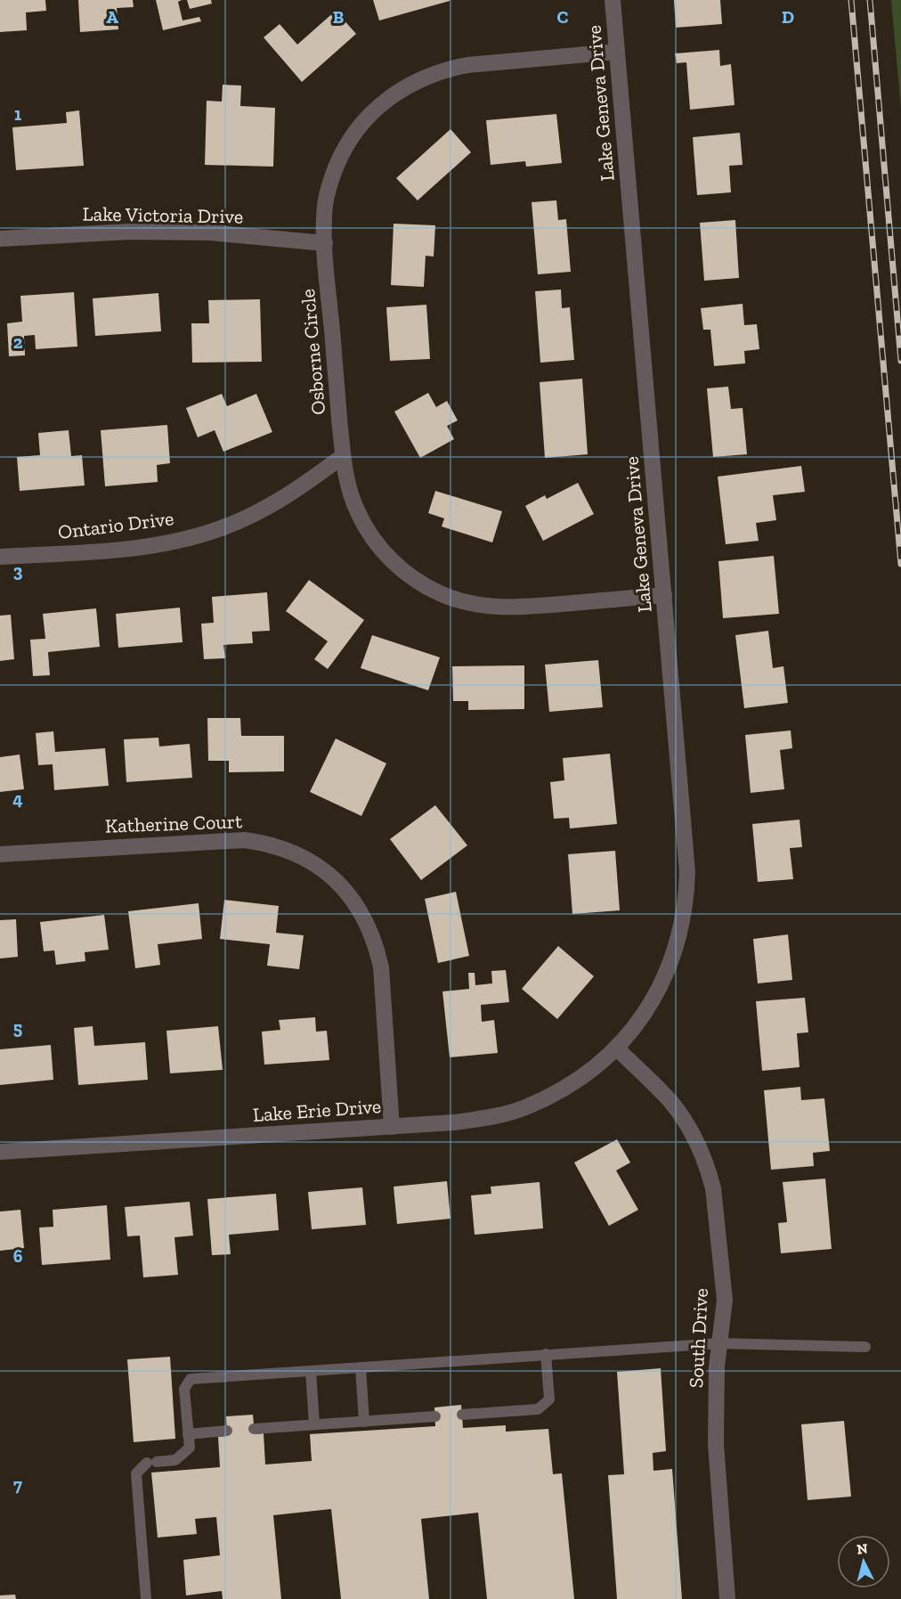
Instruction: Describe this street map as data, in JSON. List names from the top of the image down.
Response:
{
  "streets": {
    "street": [
      "Lake Geneva Drive",
      "Lake Victoria Drive",
      "Osborne Circle",
      "Ontario Drive",
      "Katherine Court",
      "Lake Erie Drive",
      "South Drive"
    ]
  },
  "crossings": [
    ["Lake Geneva Drive", "Osborne Circle"],
    ["Lake Geneva Drive", "Lake Erie Drive"],
    ["Lake Geneva Drive", "South Drive"],
    ["Lake Victoria Drive", "Osborne Circle"],
    ["Osborne Circle", "Ontario Drive"],
    ["Katherine Court", "Lake Erie Drive"],
    ["Lake Erie Drive", "South Drive"]
  ],
  "north": "top",
  "grid": {
    "columns": [
      "A",
      "B",
      "C",
      "D"
    ],
    "rows": [
      "1",
      "2",
      "3",
      "4",
      "5",
      "6",
      "7"
    ]
  }
}
